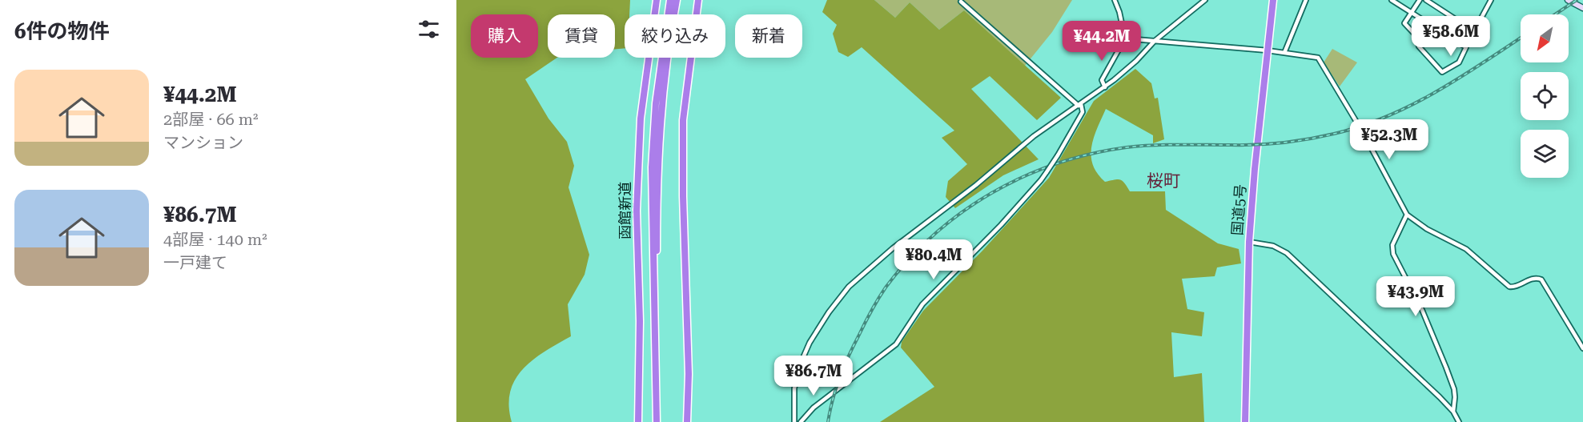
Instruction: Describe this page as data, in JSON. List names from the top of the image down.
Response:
{
  "streets": {
    "highway": ["国道5号", "函館新道"]
  },
  "districts": ["桜町"],
  "north": "bottom left",
  "page": {
    "heading": "6件の物件",
    "chip": [
      "購入",
      "賃貸",
      "絞り込み",
      "新着"
    ],
    "price": [
      "¥58.6M",
      "¥44.2M",
      "¥52.3M",
      "¥80.4M",
      "¥43.9M",
      "¥86.7M"
    ],
    "list": [
      {
        "name": "¥44.2M",
        "note": "2部屋 · 66 m² · マンション"
      },
      {
        "name": "¥86.7M",
        "note": "4部屋 · 140 m² · 一戸建て"
      }
    ]
  }
}
